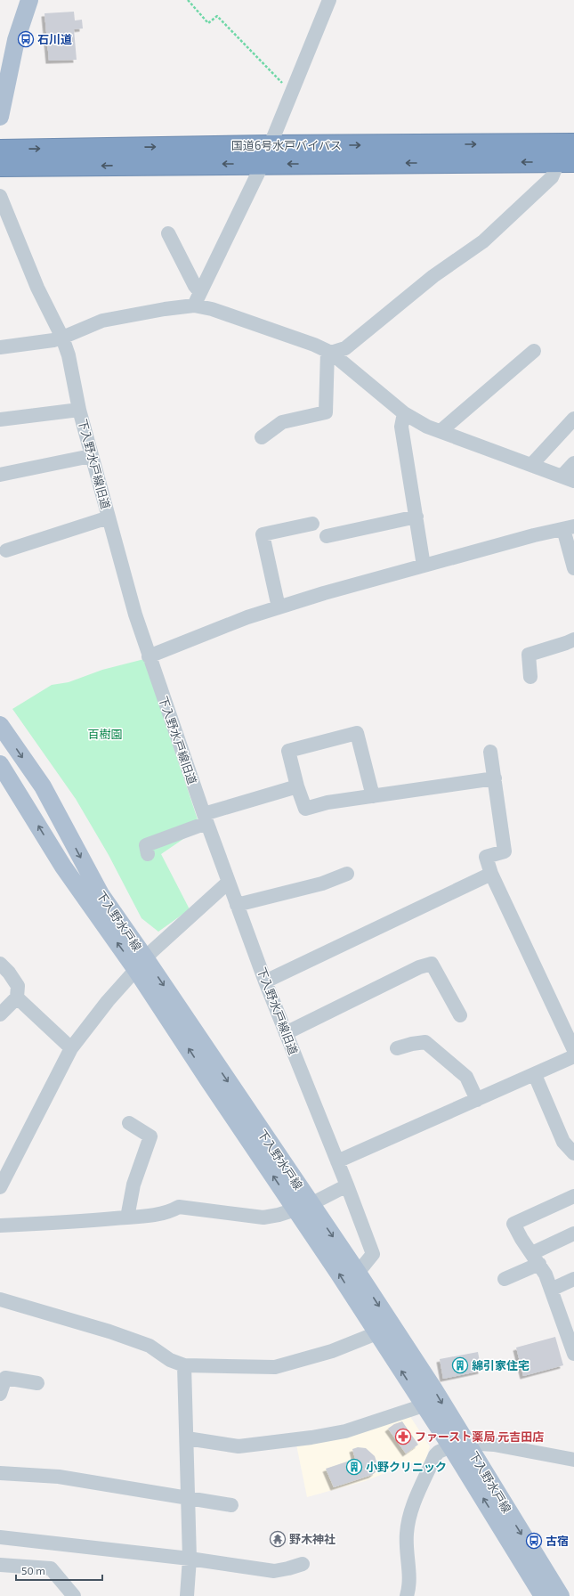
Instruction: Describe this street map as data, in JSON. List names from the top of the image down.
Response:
{
  "streets": {
    "highway": ["国道6号水戸バイパス"],
    "main road": ["下入野水戸線"],
    "street": ["下入野水戸線旧道"]
  },
  "crossings": [
    ["下入野水戸線旧道", "下入野水戸線"]
  ],
  "parks": ["百樹園"],
  "places": {
    "bus stop": ["石川道", "古宿"],
    "building": ["綿引家住宅", "小野クリニック"],
    "pharmacy": ["ファースト薬局 元吉田店"],
    "temple": ["野木神社"]
  },
  "scale_bar": "50 m"
}
